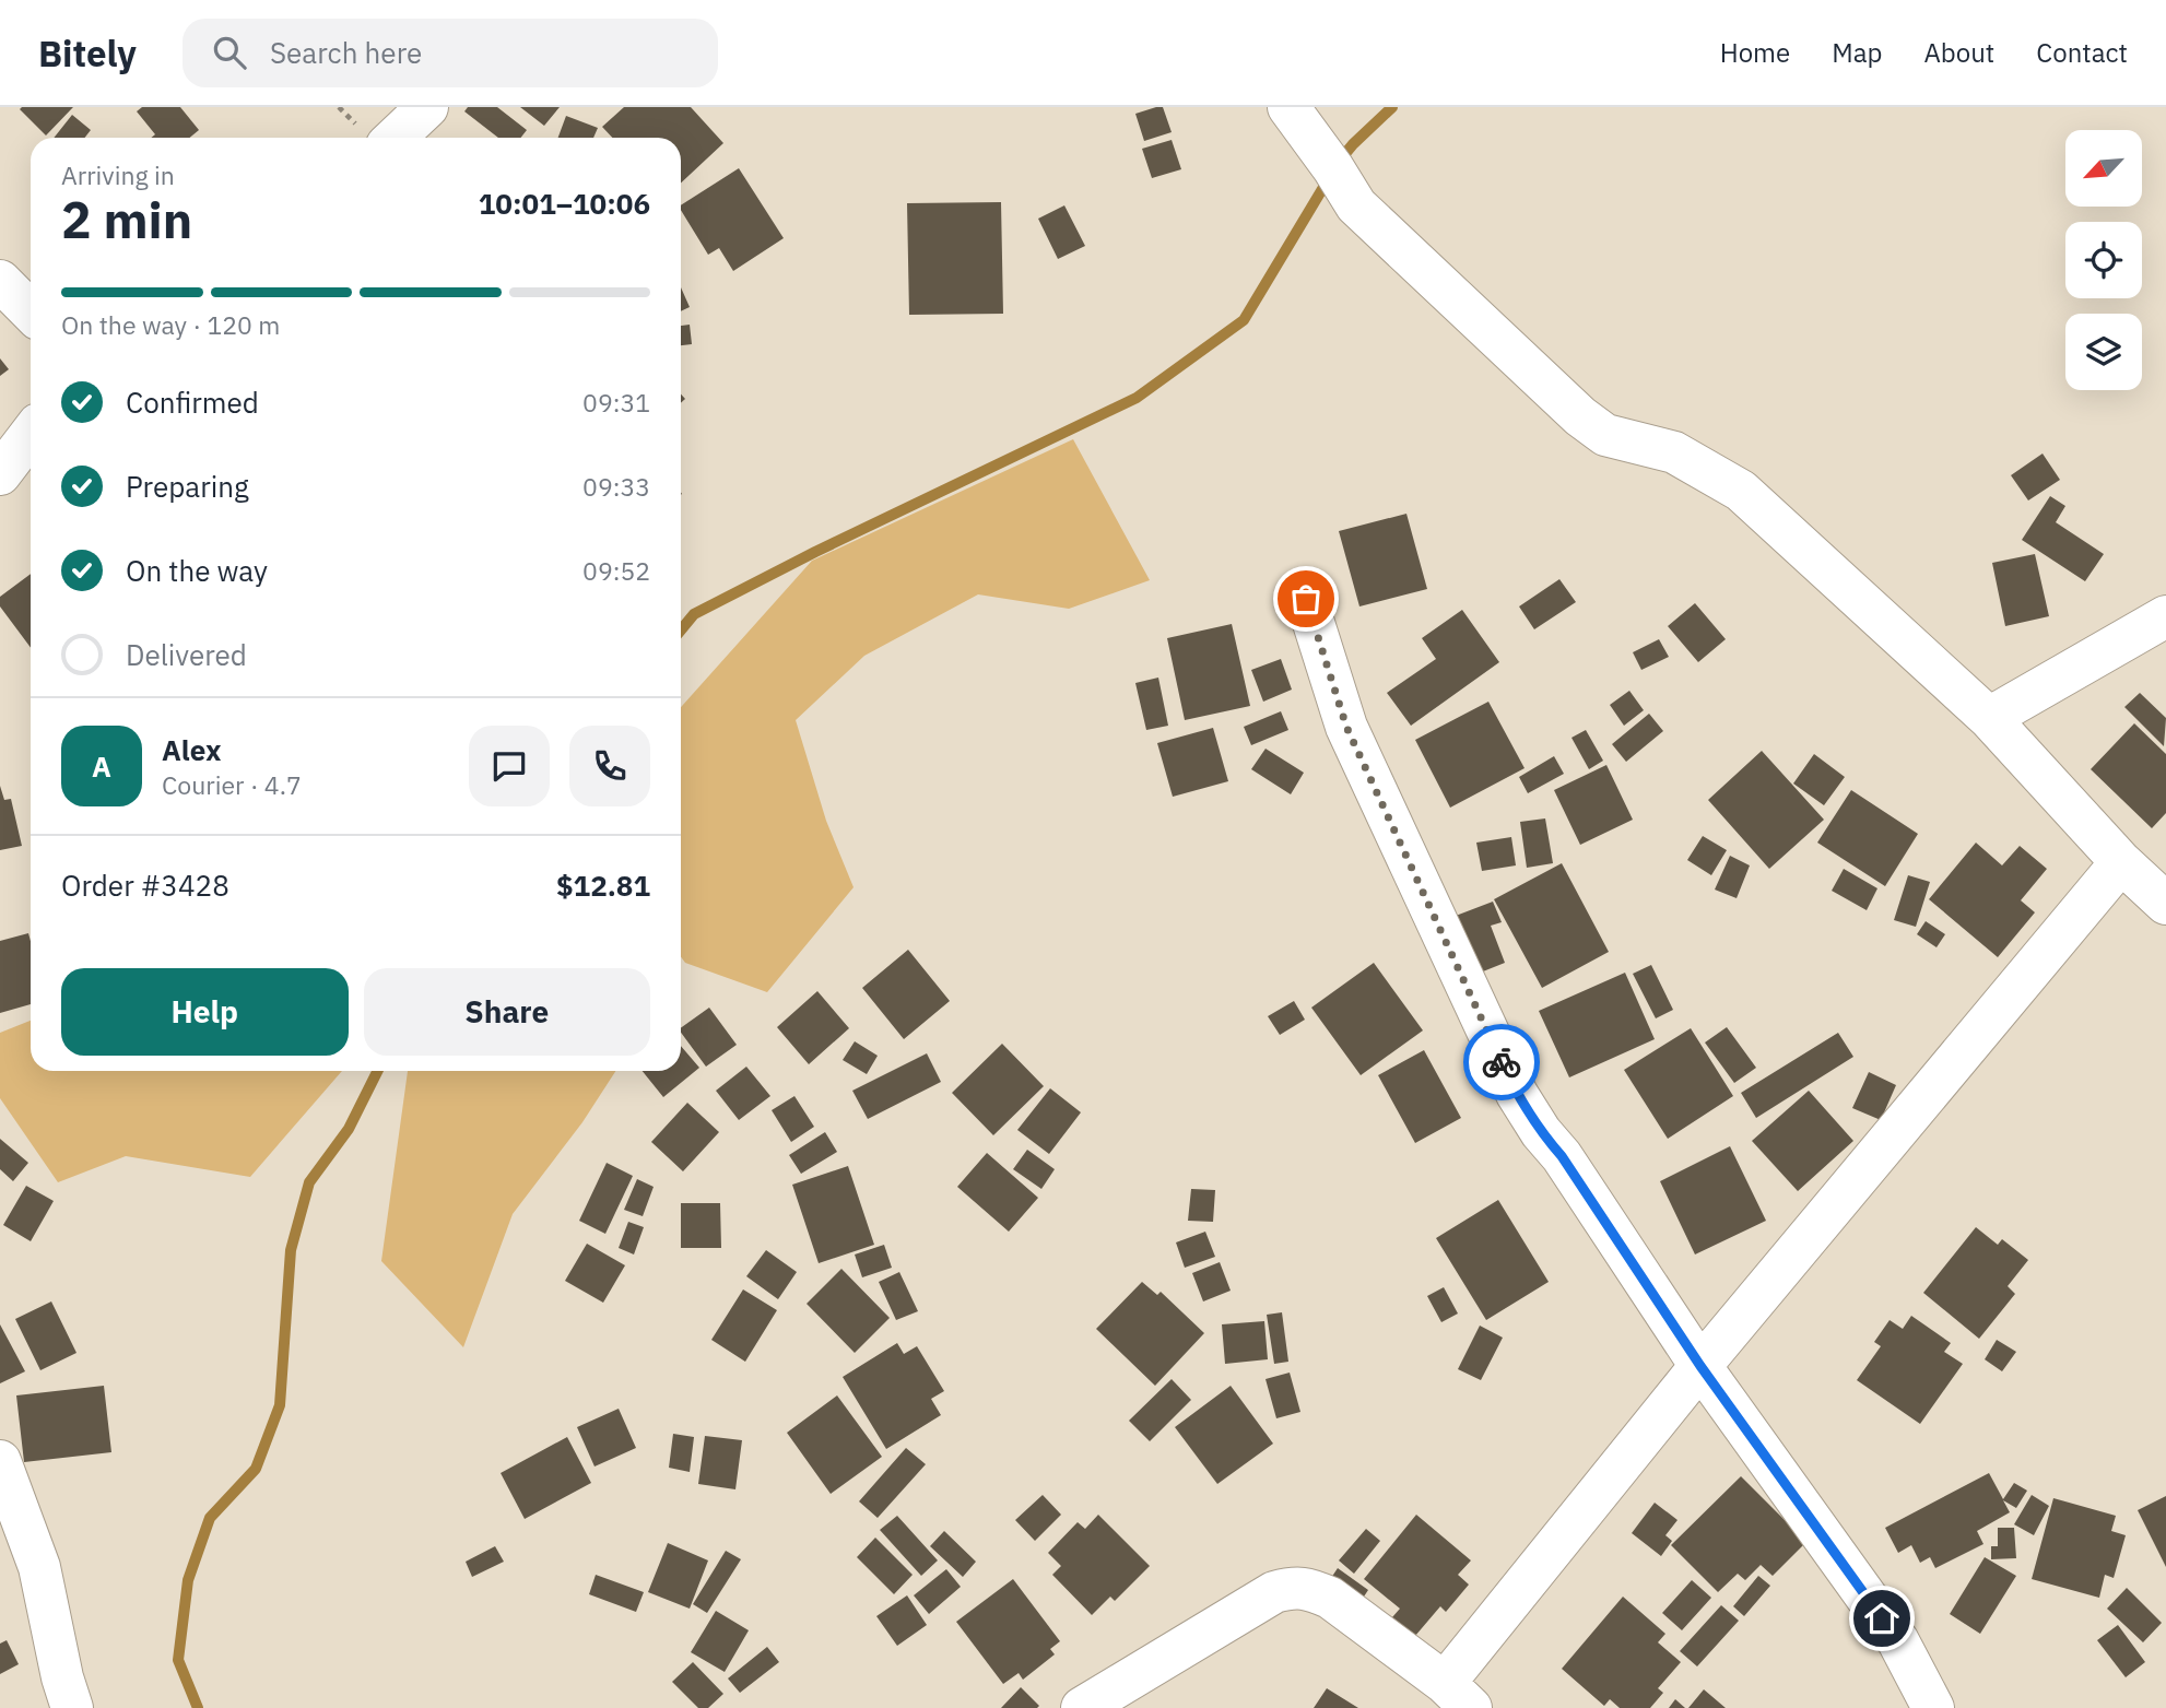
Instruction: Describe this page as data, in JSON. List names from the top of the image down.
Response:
{
  "north": "bottom left",
  "page": {
    "header": "Bitely",
    "search": "Search here",
    "nav": [
      "Home",
      "Map",
      "About",
      "Contact"
    ],
    "heading": ["2 min", "Arriving in", "10:01–10:06"],
    "panel": [
      "Alex",
      "Courier · 4.7",
      "Order #3428",
      "$12.81"
    ],
    "bar": "On the way · 120 m",
    "list": [
      ["Confirmed", "09:31"],
      ["Preparing", "09:33"],
      ["On the way", "09:52"],
      "Delivered"
    ],
    "round": "A",
    "buttons": ["Help", "Share"]
  }
}
